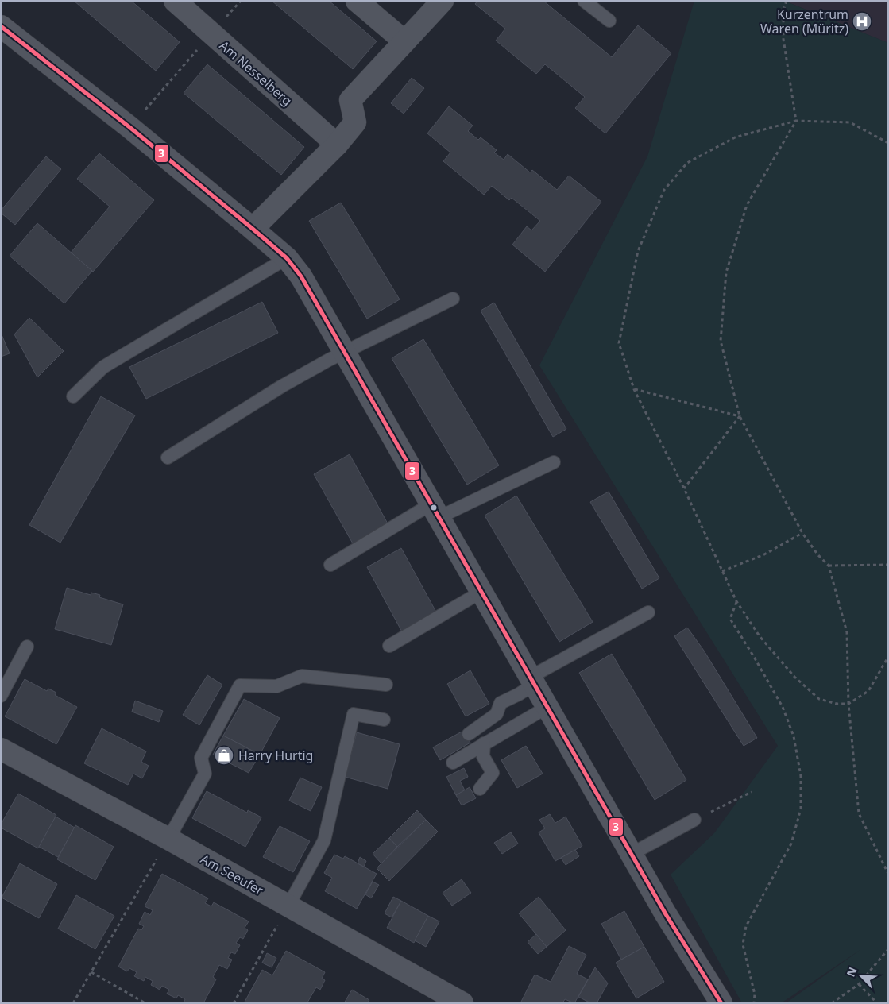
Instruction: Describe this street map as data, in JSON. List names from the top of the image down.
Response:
{
  "streets": {
    "street": ["Am Nesselberg", "Am Seeufer"]
  },
  "places": {
    "hospital": ["Kurzentrum Waren (Müritz)"],
    "shop": ["Harry Hurtig"]
  },
  "lines": ["transit line 3"],
  "north": "top left"
}
